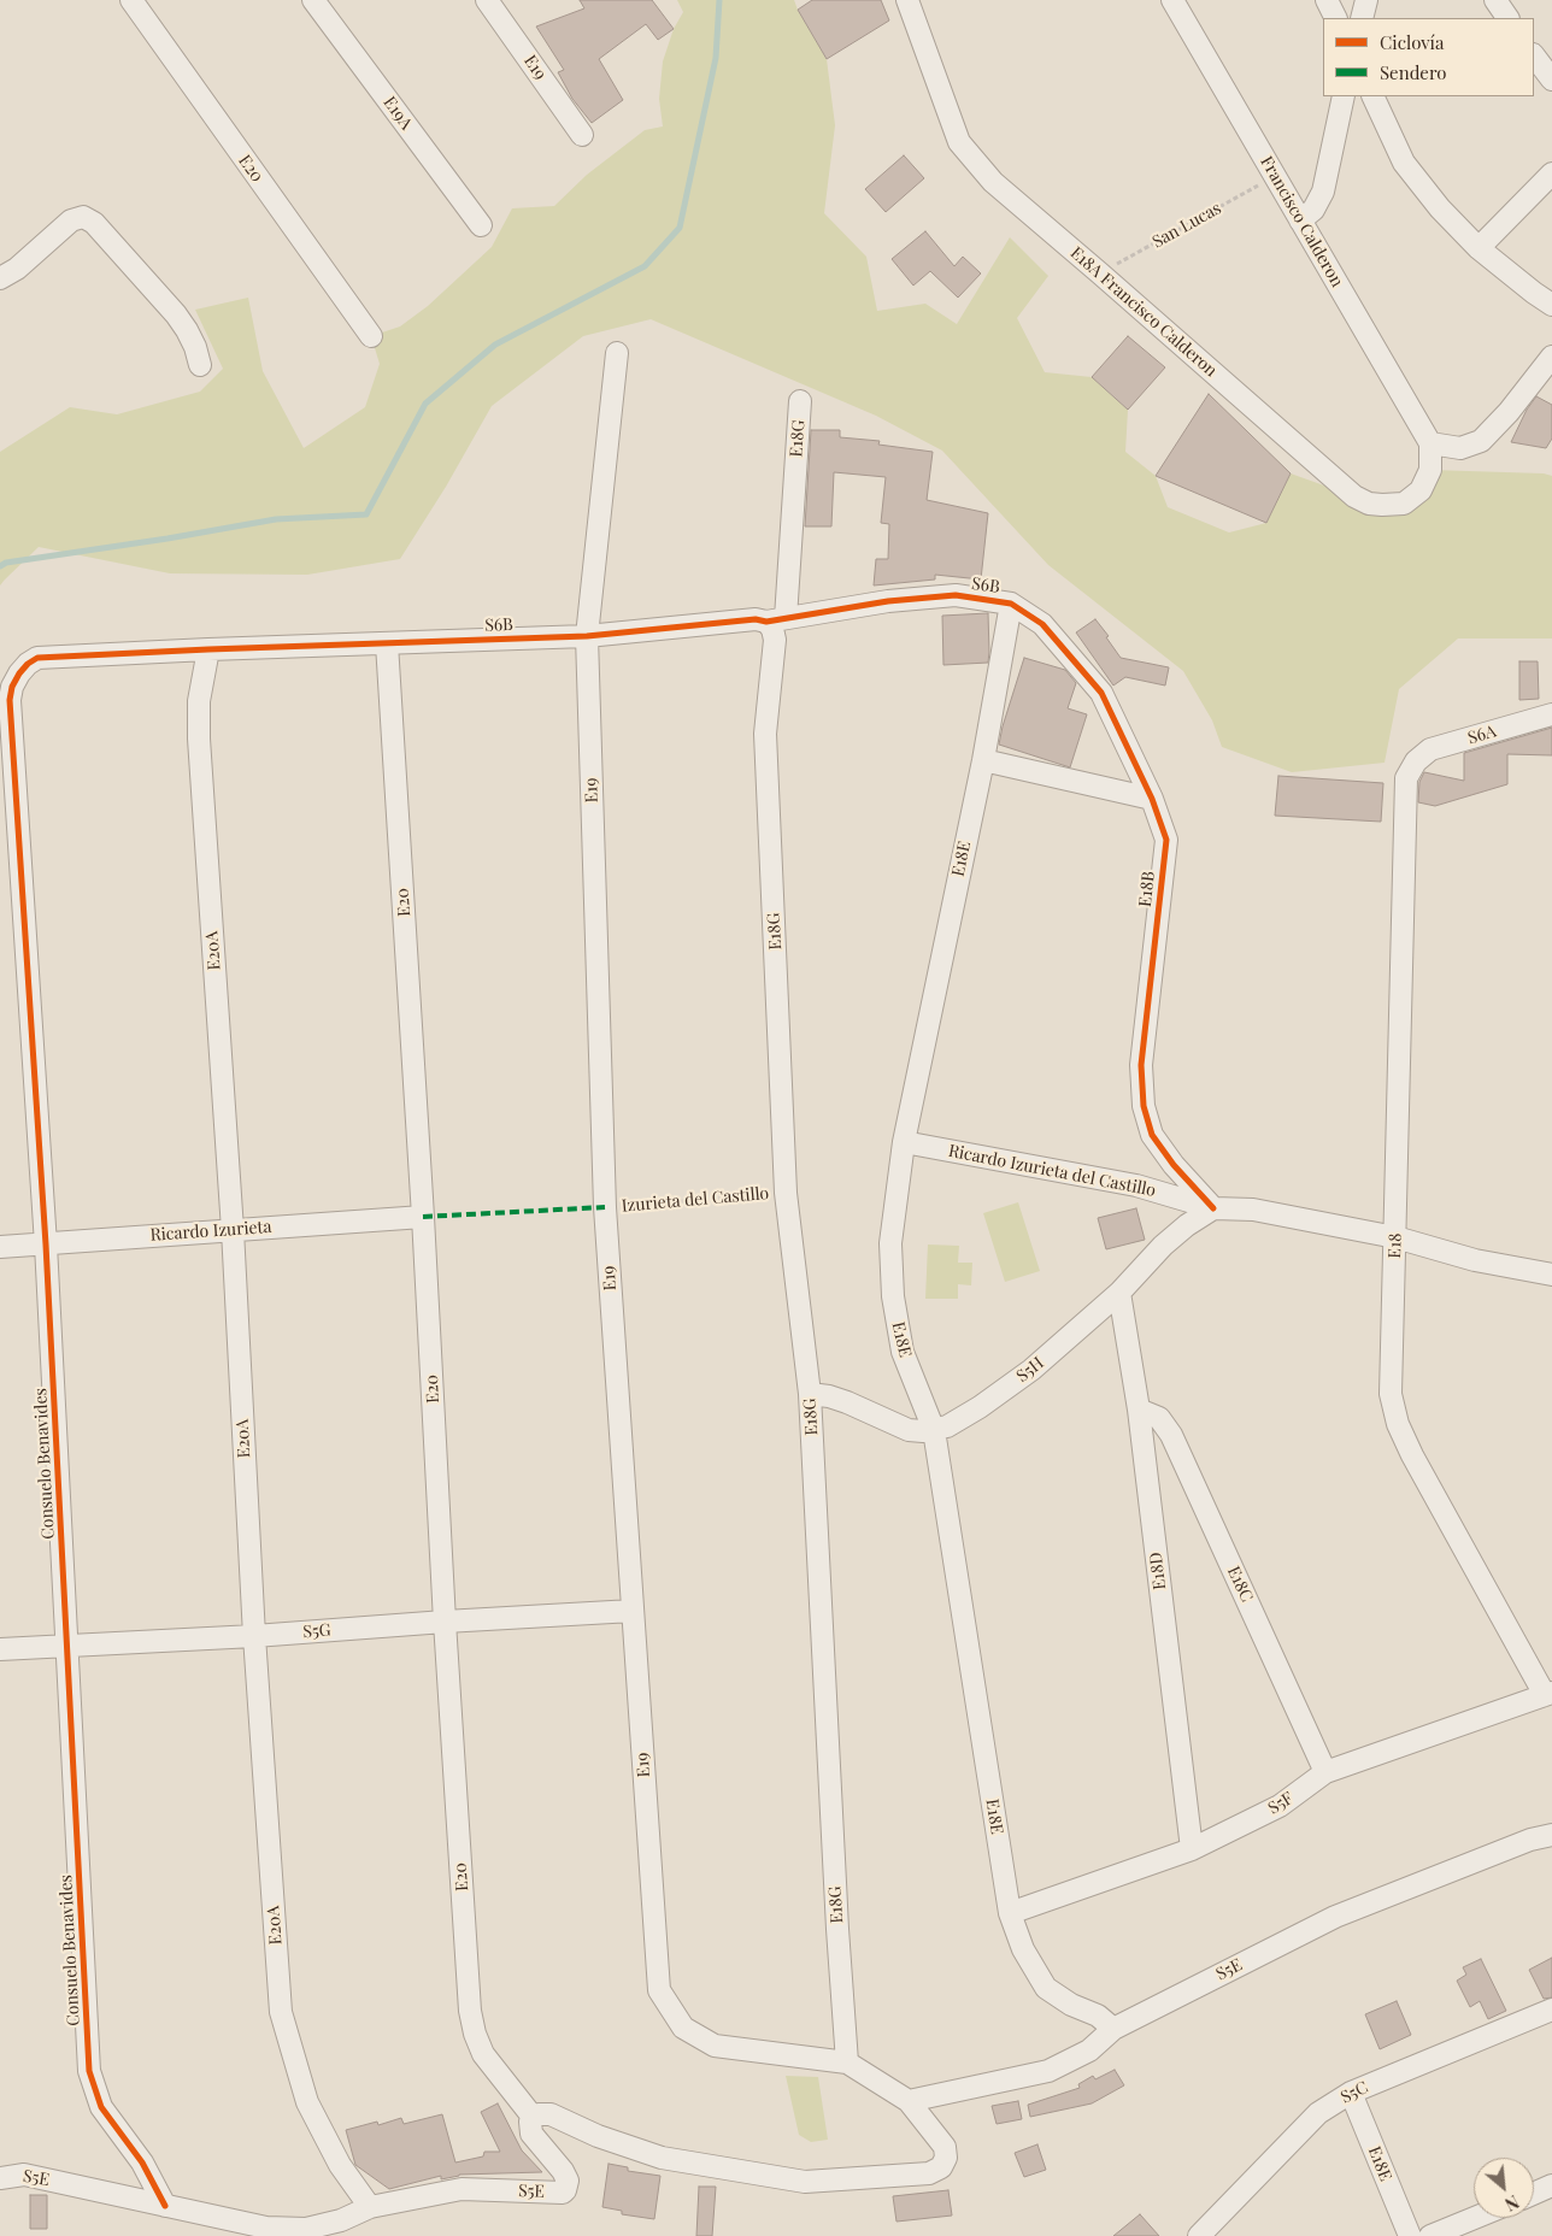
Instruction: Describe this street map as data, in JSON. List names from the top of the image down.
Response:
{
  "streets": {
    "street": [
      "E19",
      "E19A",
      "E20",
      "Francisco Calderon",
      "E18A Francisco Calderon",
      "E18G",
      "S6B",
      "S6A",
      "E18E",
      "E18B",
      "E20A",
      "Ricardo Izurieta del Castillo",
      "Ricardo Izurieta",
      "E18",
      "S5H",
      "Consuelo Benavides",
      "E18D",
      "E18C",
      "S5G",
      "S5F",
      "S5E",
      "S5C"
    ],
    "path": ["San Lucas", "Izurieta del Castillo"]
  },
  "crossings": [
    ["E19", "E18G"],
    ["E19", "S6B"],
    ["E19", "Izurieta del Castillo"],
    ["E19", "S5G"],
    ["E20", "S6B"],
    ["E20", "Ricardo Izurieta"],
    ["E20", "S5G"],
    ["E20", "S5E"],
    ["Francisco Calderon", "San Lucas"],
    ["Francisco Calderon", "E18A Francisco Calderon"],
    ["San Lucas", "E18A Francisco Calderon"],
    ["E18G", "S6B"],
    ["E18G", "Izurieta del Castillo"],
    ["E18G", "S5H"],
    ["S6B", "E18E"],
    ["S6B", "E18B"],
    ["S6B", "E20A"],
    ["S6B", "Consuelo Benavides"],
    ["S6A", "E18"],
    ["E18E", "E18B"],
    ["E18E", "Ricardo Izurieta del Castillo"],
    ["E18E", "S5H"],
    ["E18E", "S5F"],
    ["E18E", "S5E"],
    ["E18E", "S5C"],
    ["E18B", "Ricardo Izurieta del Castillo"],
    ["E18B", "S5H"],
    ["E20A", "Ricardo Izurieta"],
    ["E20A", "S5G"],
    ["E20A", "S5E"],
    ["Ricardo Izurieta del Castillo", "E18"],
    ["Ricardo Izurieta del Castillo", "S5H"],
    ["Ricardo Izurieta", "Consuelo Benavides"],
    ["E18", "S5F"],
    ["S5H", "E18D"],
    ["Consuelo Benavides", "S5G"],
    ["Consuelo Benavides", "S5E"],
    ["E18D", "E18C"],
    ["E18D", "S5F"],
    ["E18C", "S5F"]
  ],
  "legend": ["Ciclovía", "Sendero"],
  "north": "bottom right"
}
